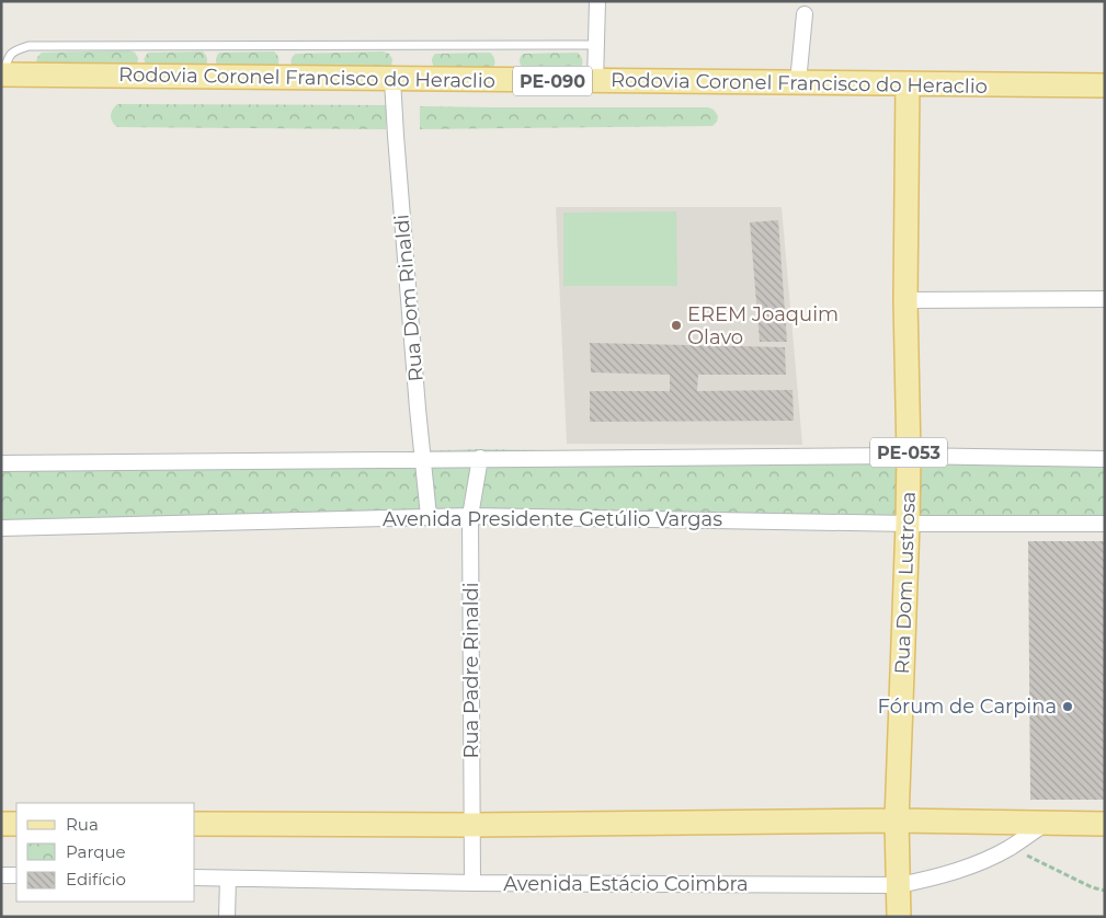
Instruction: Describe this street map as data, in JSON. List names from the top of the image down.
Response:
{
  "streets": {
    "main road": [
      "Rodovia Coronel Francisco do Heraclio",
      "PE-090",
      "PE-053",
      "Rua Dom Lustrosa"
    ],
    "street": [
      "Rua Dom Rinaldi",
      "Avenida Presidente Getúlio Vargas",
      "Rua Padre Rinaldi",
      "Avenida Estácio Coimbra"
    ]
  },
  "crossings": [
    ["Rodovia Coronel Francisco do Heraclio", "Rua Dom Rinaldi"],
    ["Rodovia Coronel Francisco do Heraclio", "Rua Dom Lustrosa"],
    ["Rua Dom Rinaldi", "Avenida Presidente Getúlio Vargas"],
    ["Avenida Presidente Getúlio Vargas", "Rua Dom Lustrosa"],
    ["Avenida Presidente Getúlio Vargas", "Rua Padre Rinaldi"],
    ["Rua Dom Lustrosa", "Avenida Estácio Coimbra"],
    ["Rua Padre Rinaldi", "Avenida Estácio Coimbra"]
  ],
  "places": ["EREM Joaquim Olavo", "Fórum de Carpina"],
  "legend": ["Rua", "Parque", "Edifício"]
}
